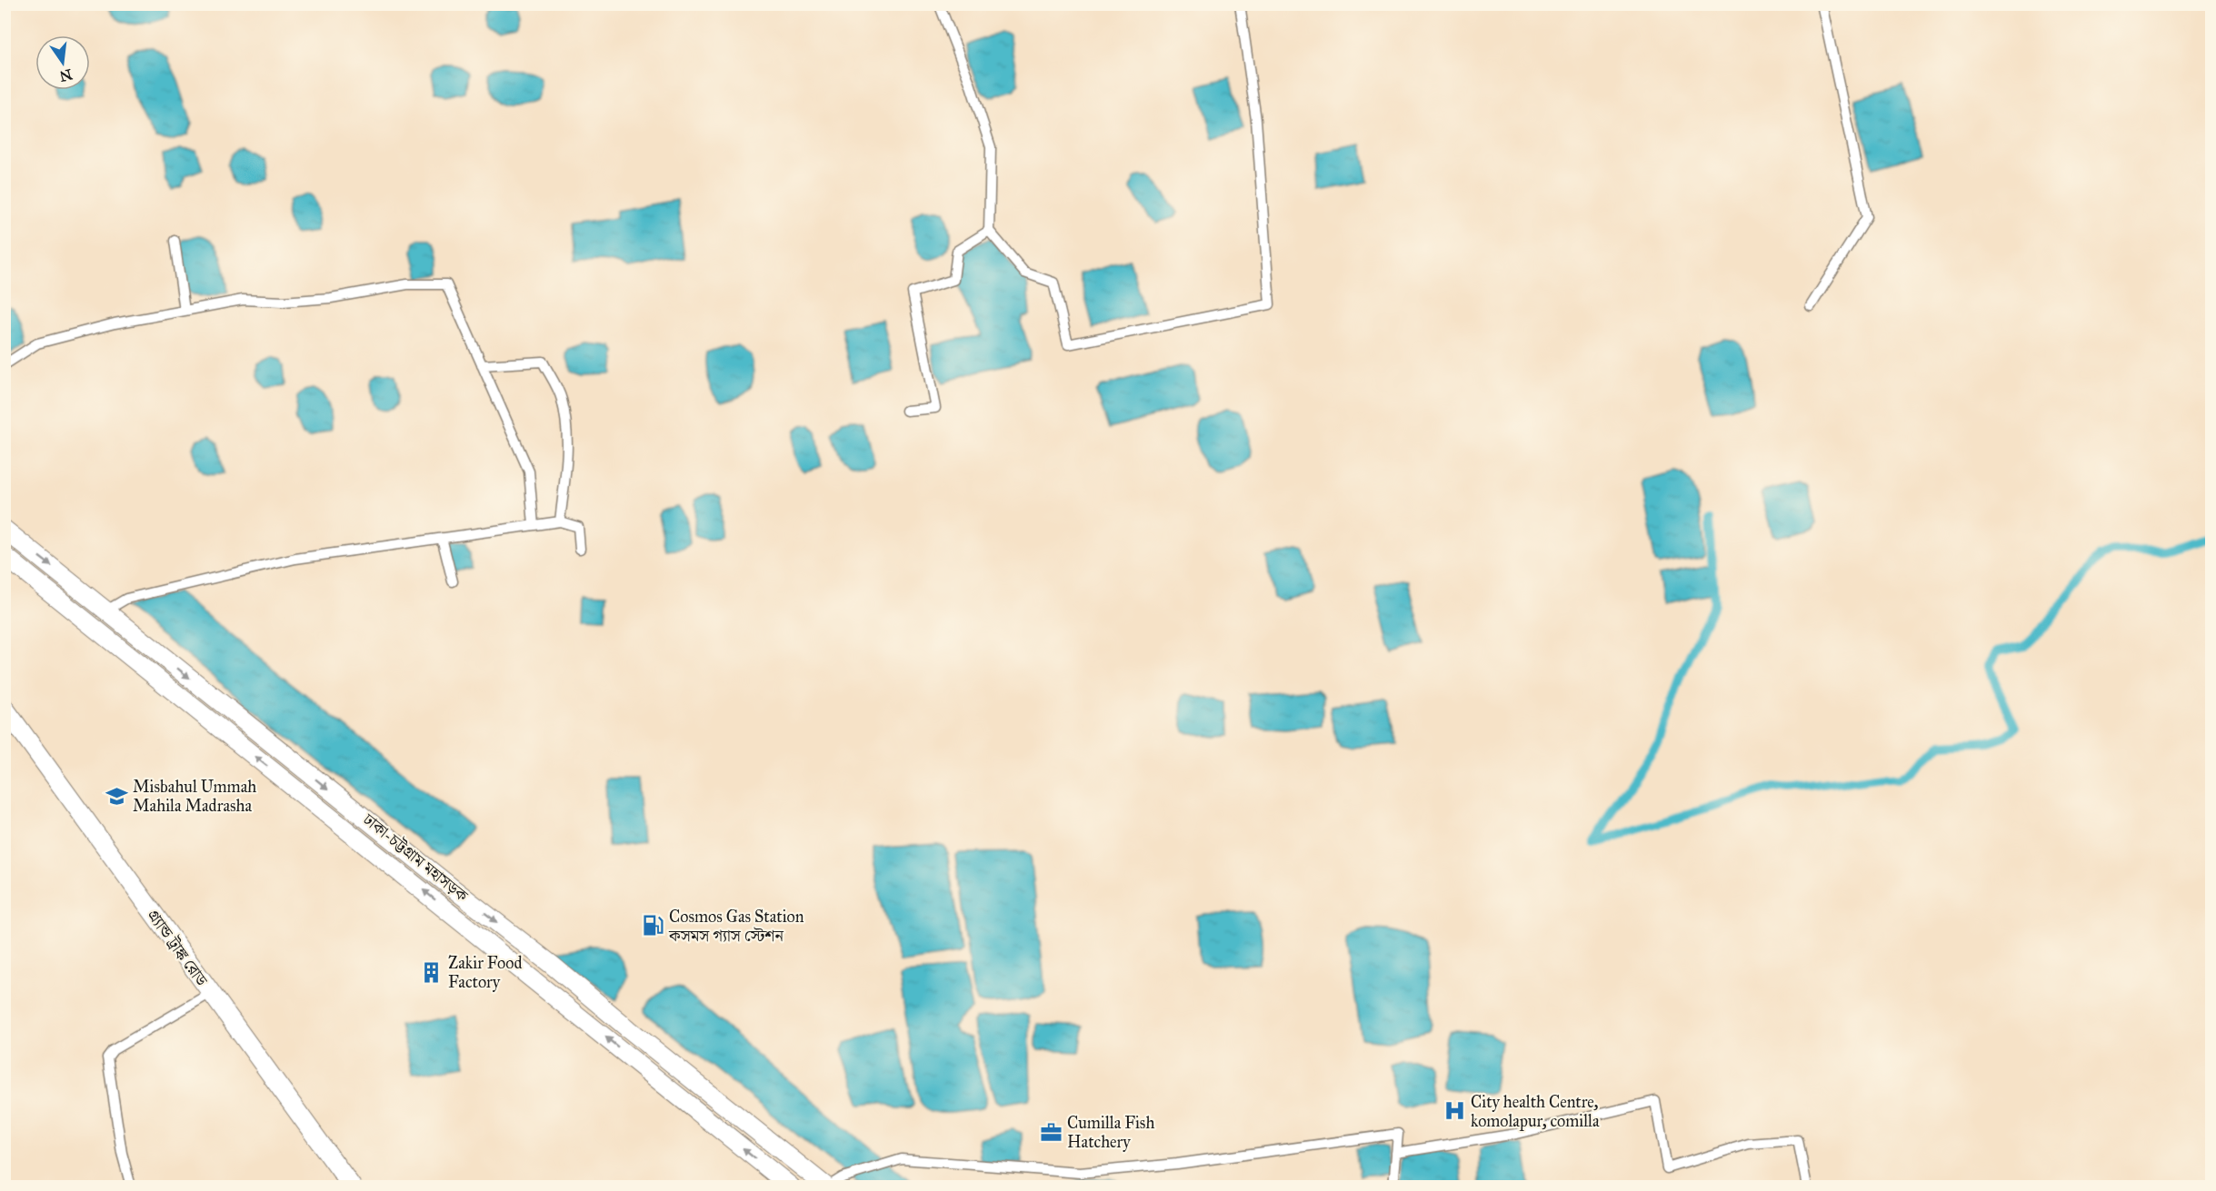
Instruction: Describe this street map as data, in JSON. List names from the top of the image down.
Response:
{
  "streets": {
    "highway": ["ঢাকা-চট্টগ্রাম মহাসড়ক", "গ্র্যান্ড ট্রাঙ্ক রোড"]
  },
  "places": {
    "school or university": ["Misbahul Ummah Mahila Madrasha"],
    "fuel station": ["Cosmos Gas Station কসমস গ্যাস স্টেশন"],
    "building": ["Zakir Food Factory"],
    "hospital": ["City health Centre, komolapur, comilla"],
    "office": ["Cumilla Fish Hatchery"]
  },
  "north": "bottom"
}
